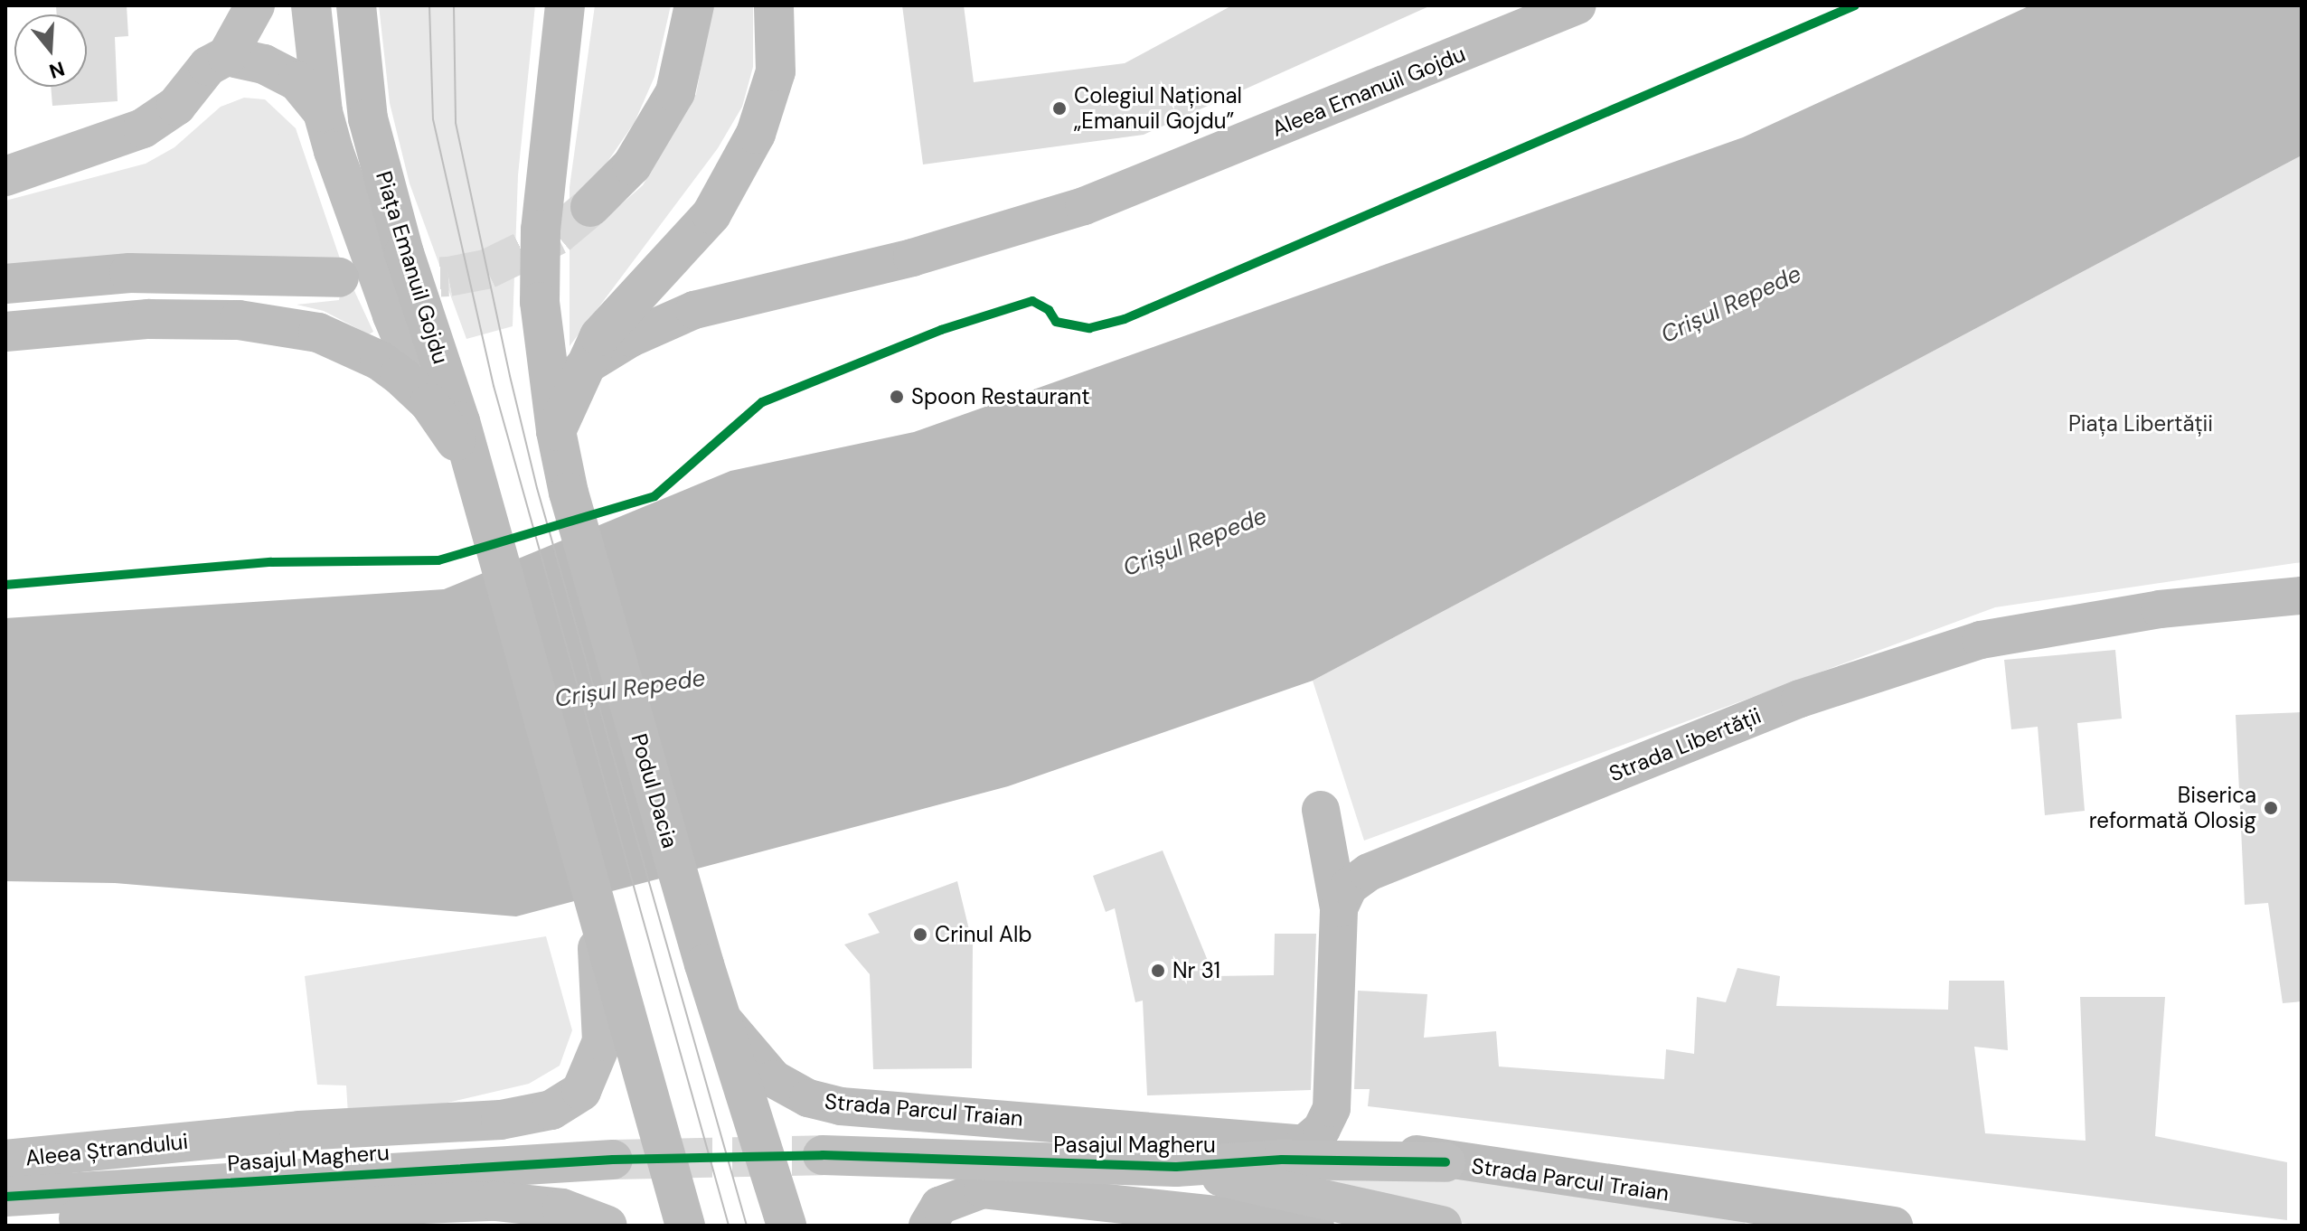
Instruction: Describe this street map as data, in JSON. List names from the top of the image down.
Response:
{
  "streets": {
    "main road": ["Piața Emanuil Gojdu", "Podul Dacia"],
    "street": [
      "Aleea Emanuil Gojdu",
      "Strada Libertății",
      "Strada Parcul Traian",
      "Pasajul Magheru",
      "Aleea Ștrandului"
    ]
  },
  "crossings": [
    ["Piața Emanuil Gojdu", "Aleea Ștrandului"],
    ["Podul Dacia", "Strada Parcul Traian"],
    ["Strada Parcul Traian", "Pasajul Magheru"]
  ],
  "water": ["Crișul Repede"],
  "parks": ["Piața Libertății"],
  "places": [
    "Colegiul Național „Emanuil Gojdu”",
    "Spoon Restaurant",
    "Biserica reformată Olosig",
    "Crinul Alb",
    "Nr 31"
  ],
  "north": "bottom"
}
